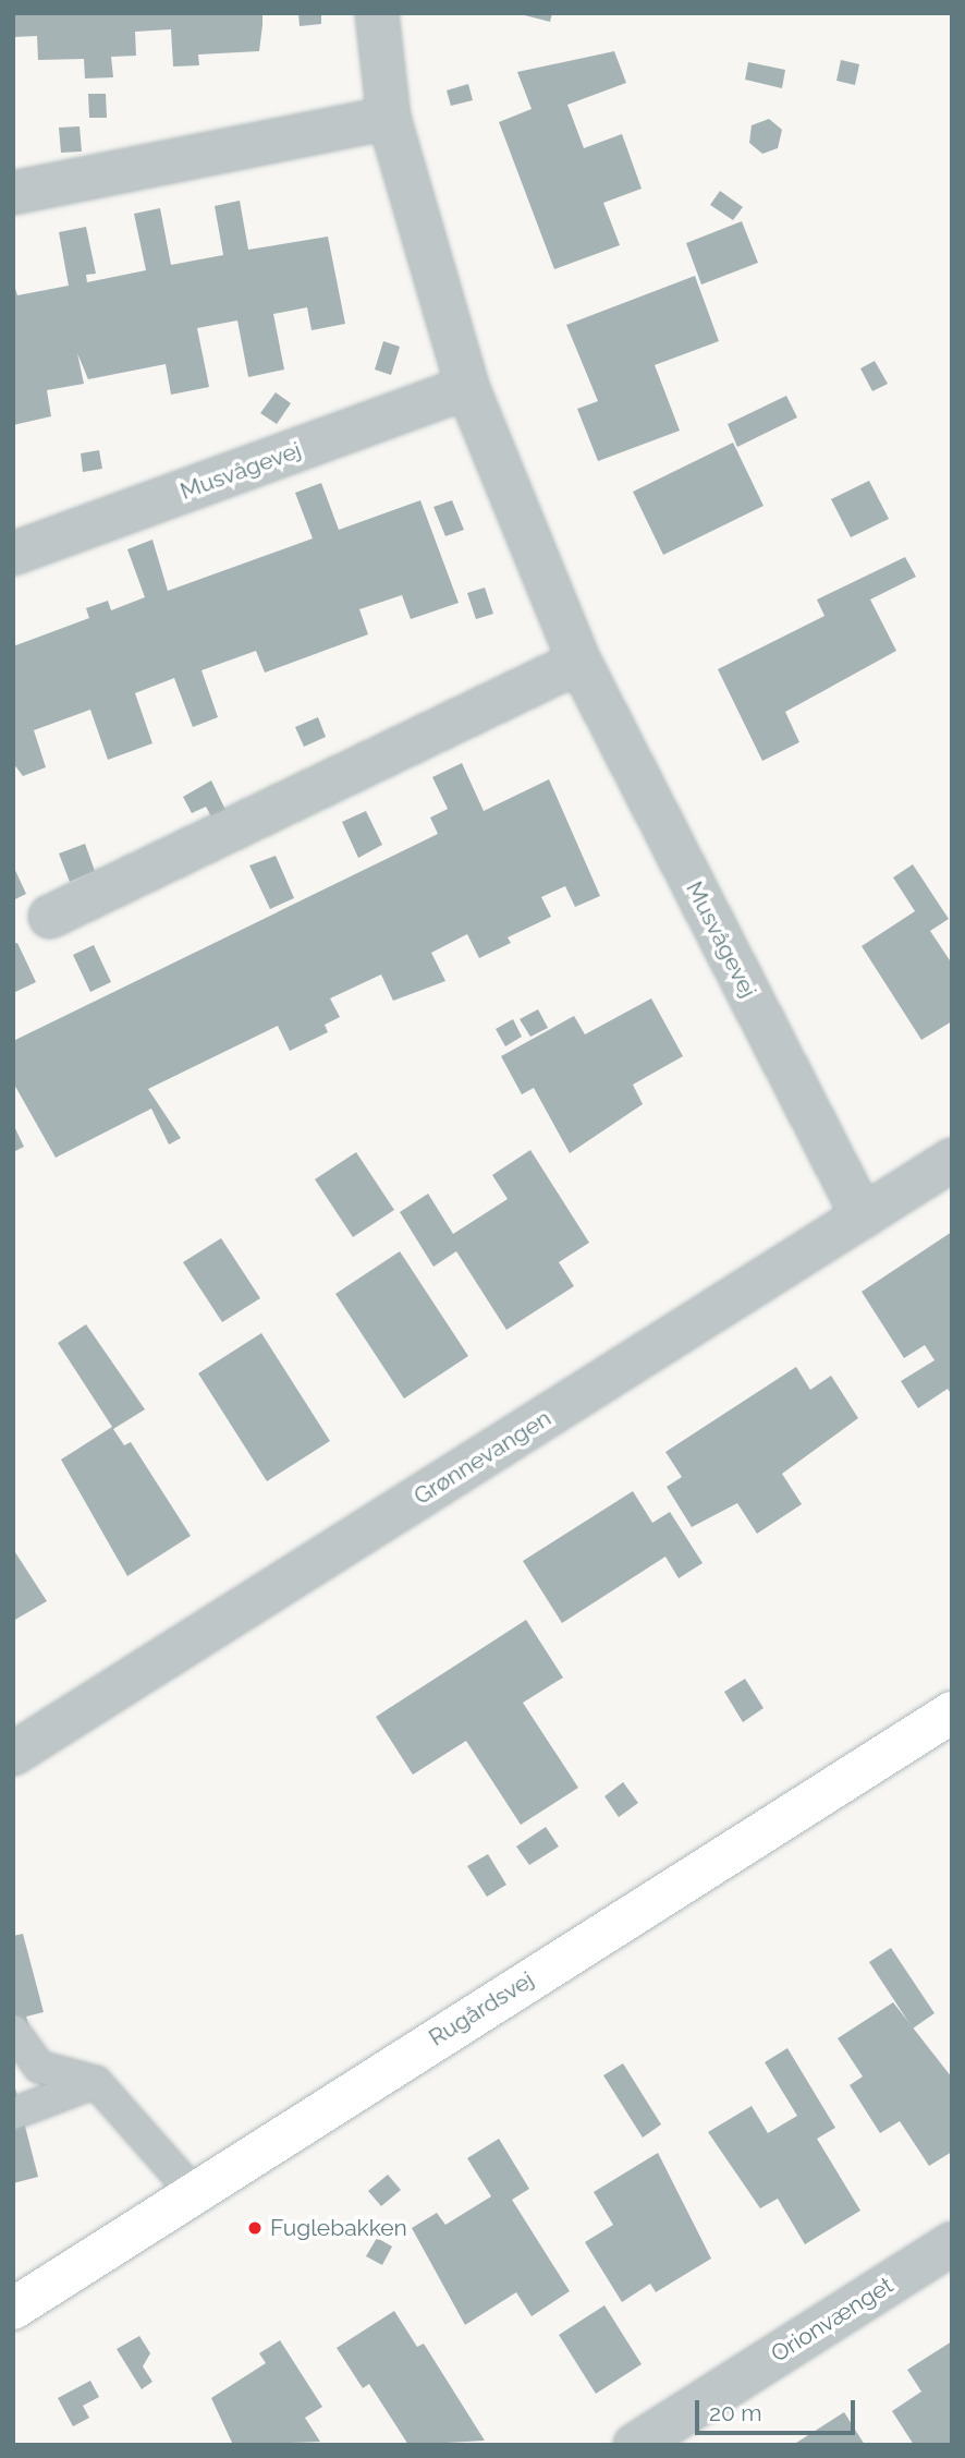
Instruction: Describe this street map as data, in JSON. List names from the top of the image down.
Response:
{
  "streets": {
    "main road": ["Rugårdsvej"],
    "street": ["Musvågevej", "Grønnevangen", "Orionvænget"]
  },
  "crossings": [
    ["Musvågevej", "Grønnevangen"]
  ],
  "places": ["Fuglebakken"],
  "scale_bar": "20 m"
}
